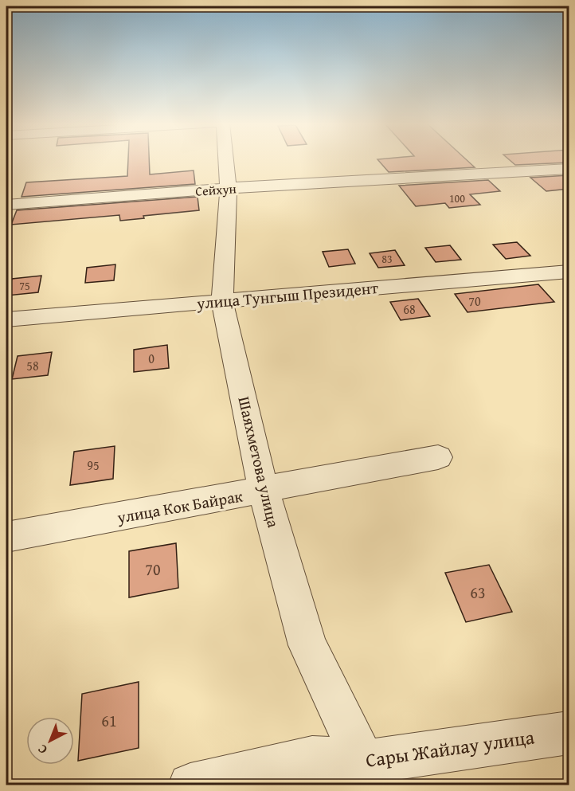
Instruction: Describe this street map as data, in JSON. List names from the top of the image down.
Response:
{
  "streets": {
    "street": [
      "Сейхун",
      "улица Тунгыш Президент",
      "Шаяхметова улица",
      "улица Кок Байрак",
      "Сары Жайлау улица"
    ]
  },
  "crossings": [
    ["Сейхун", "Шаяхметова улица"],
    ["улица Тунгыш Президент", "Шаяхметова улица"],
    ["Шаяхметова улица", "улица Кок Байрак"],
    ["Шаяхметова улица", "Сары Жайлау улица"]
  ],
  "house_numbers": [
    "100",
    "83",
    "75",
    "70",
    "68",
    "0",
    "58",
    "95",
    "70",
    "63",
    "61"
  ],
  "north": "bottom left"
}
